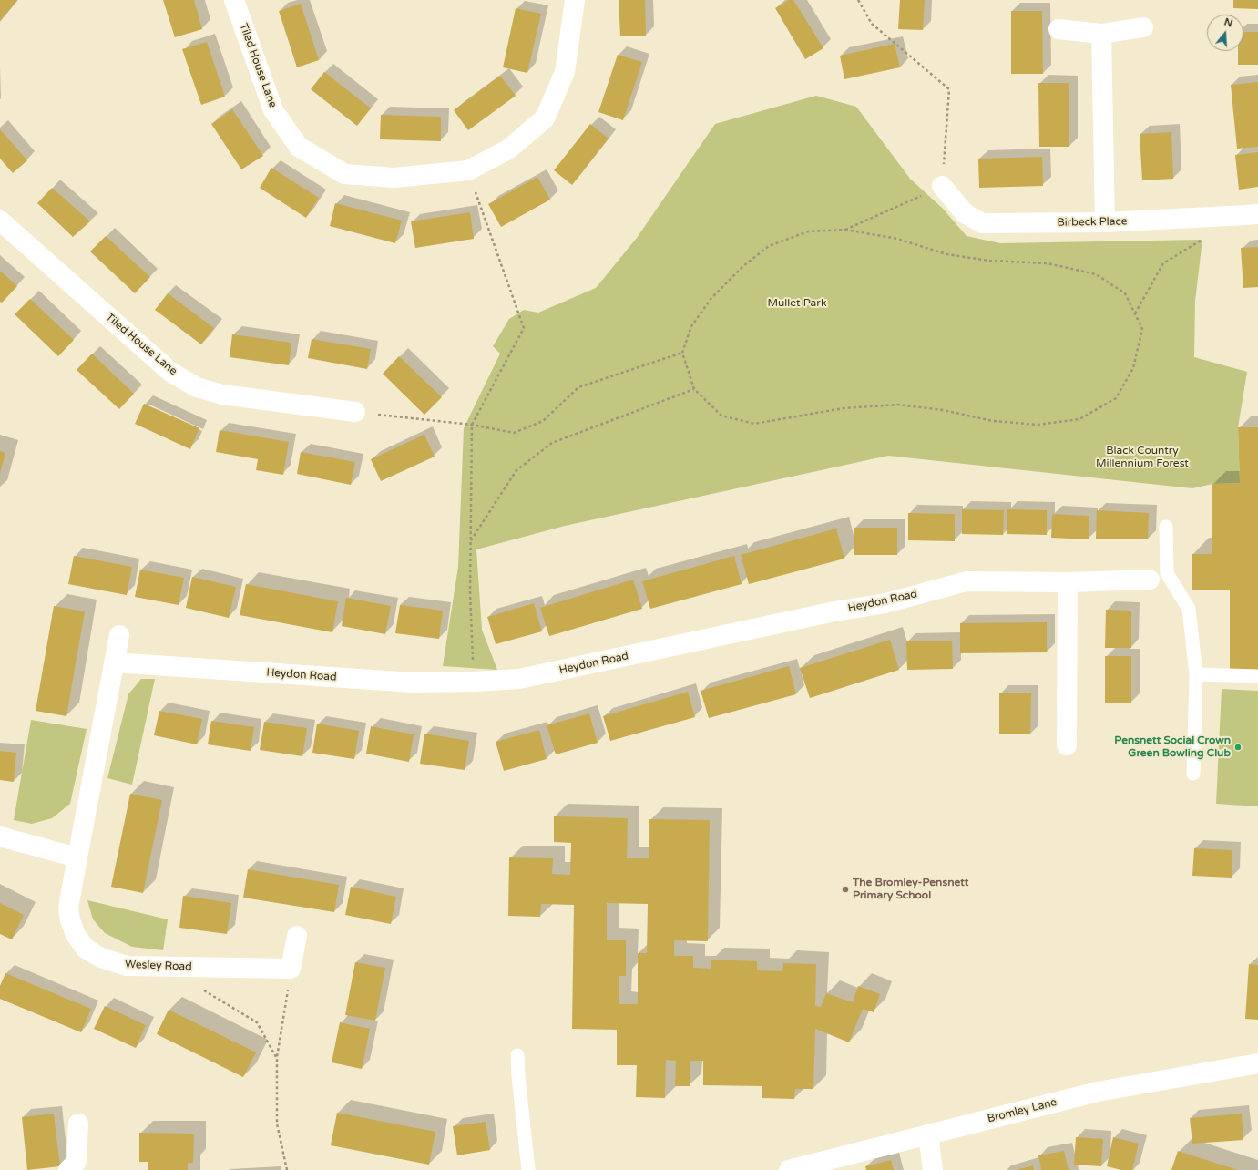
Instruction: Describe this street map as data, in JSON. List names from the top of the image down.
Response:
{
  "streets": {
    "street": [
      "Tiled House Lane",
      "Birbeck Place",
      "Heydon Road",
      "Wesley Road",
      "Bromley Lane"
    ]
  },
  "parks": ["Mullet Park", "Black Country Millennium Forest"],
  "places": ["Pensnett Social Crown Green Bowling Club", "The Bromley-Pensnett Primary School"],
  "north": "top"
}
